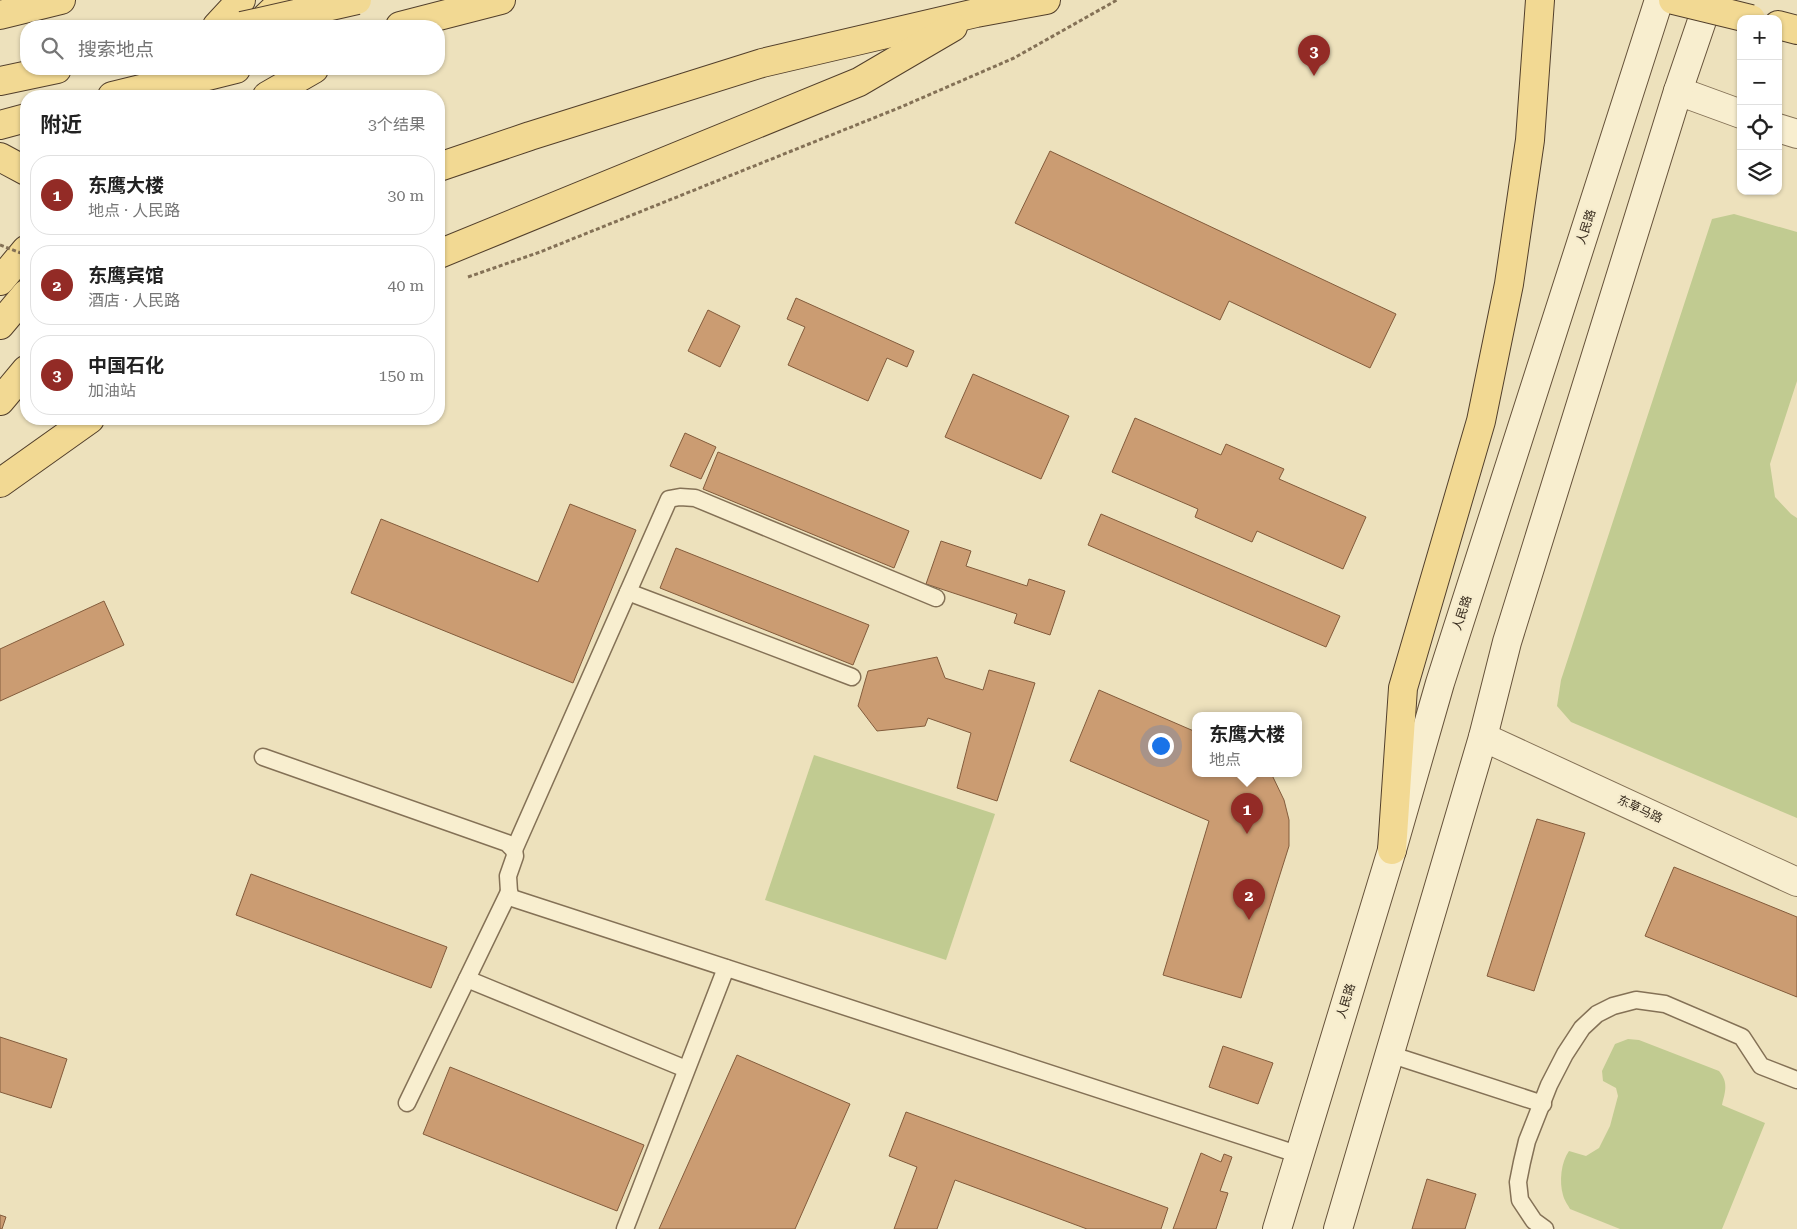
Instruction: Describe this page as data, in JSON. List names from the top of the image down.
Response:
{
  "streets": {
    "main road": ["人民路", "东草马路"]
  },
  "page": {
    "map_buttons": ["+", "−"],
    "search": "搜索地点",
    "pins": ["3", "1", "2"],
    "heading": ["附近", "3个结果"],
    "list": [
      {
        "mark": "1",
        "name": "东鹰大楼",
        "note": "地点 · 人民路",
        "value": "30 m"
      },
      {
        "mark": "2",
        "name": "东鹰宾馆",
        "note": "酒店 · 人民路",
        "value": "40 m"
      },
      {
        "mark": "3",
        "name": "中国石化",
        "note": "加油站",
        "value": "150 m"
      }
    ],
    "popup": ["东鹰大楼", "地点"]
  }
}
